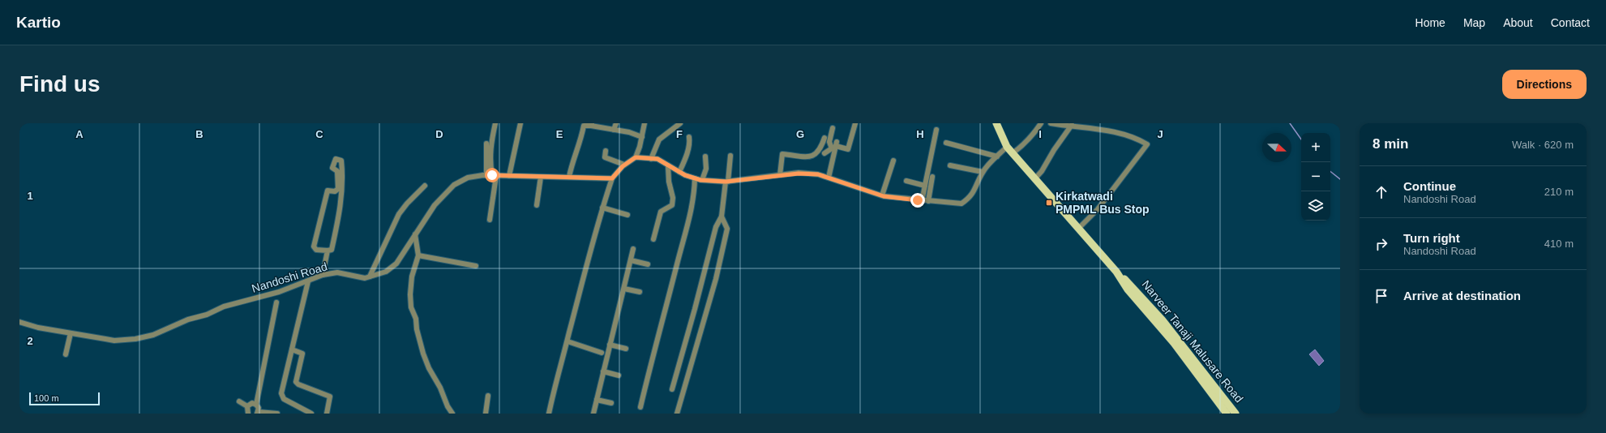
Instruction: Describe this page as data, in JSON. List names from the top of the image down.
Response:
{
  "streets": {
    "main road": ["Narveer Tanaji Malusare Road"],
    "street": ["Nandoshi Road"]
  },
  "places": {
    "transit": ["Kirkatwadi PMPML Bus Stop"]
  },
  "scale_bar": "100 m",
  "north": "right",
  "page": {
    "header": "Kartio",
    "nav": [
      "Home",
      "Map",
      "About",
      "Contact"
    ],
    "buttons": "Directions",
    "title": "Find us",
    "heading": ["8 min", "Walk · 620 m"],
    "map_buttons": ["+", "−"],
    "list": [
      ["Continue", "Nandoshi Road", "210 m"],
      ["Turn right", "Nandoshi Road", "410 m"],
      "Arrive at destination"
    ],
    "scale": "100 m"
  },
  "grid": {
    "columns": [
      "A",
      "B",
      "C",
      "D",
      "E",
      "F",
      "G",
      "H",
      "I",
      "J"
    ],
    "rows": ["1", "2"]
  }
}
